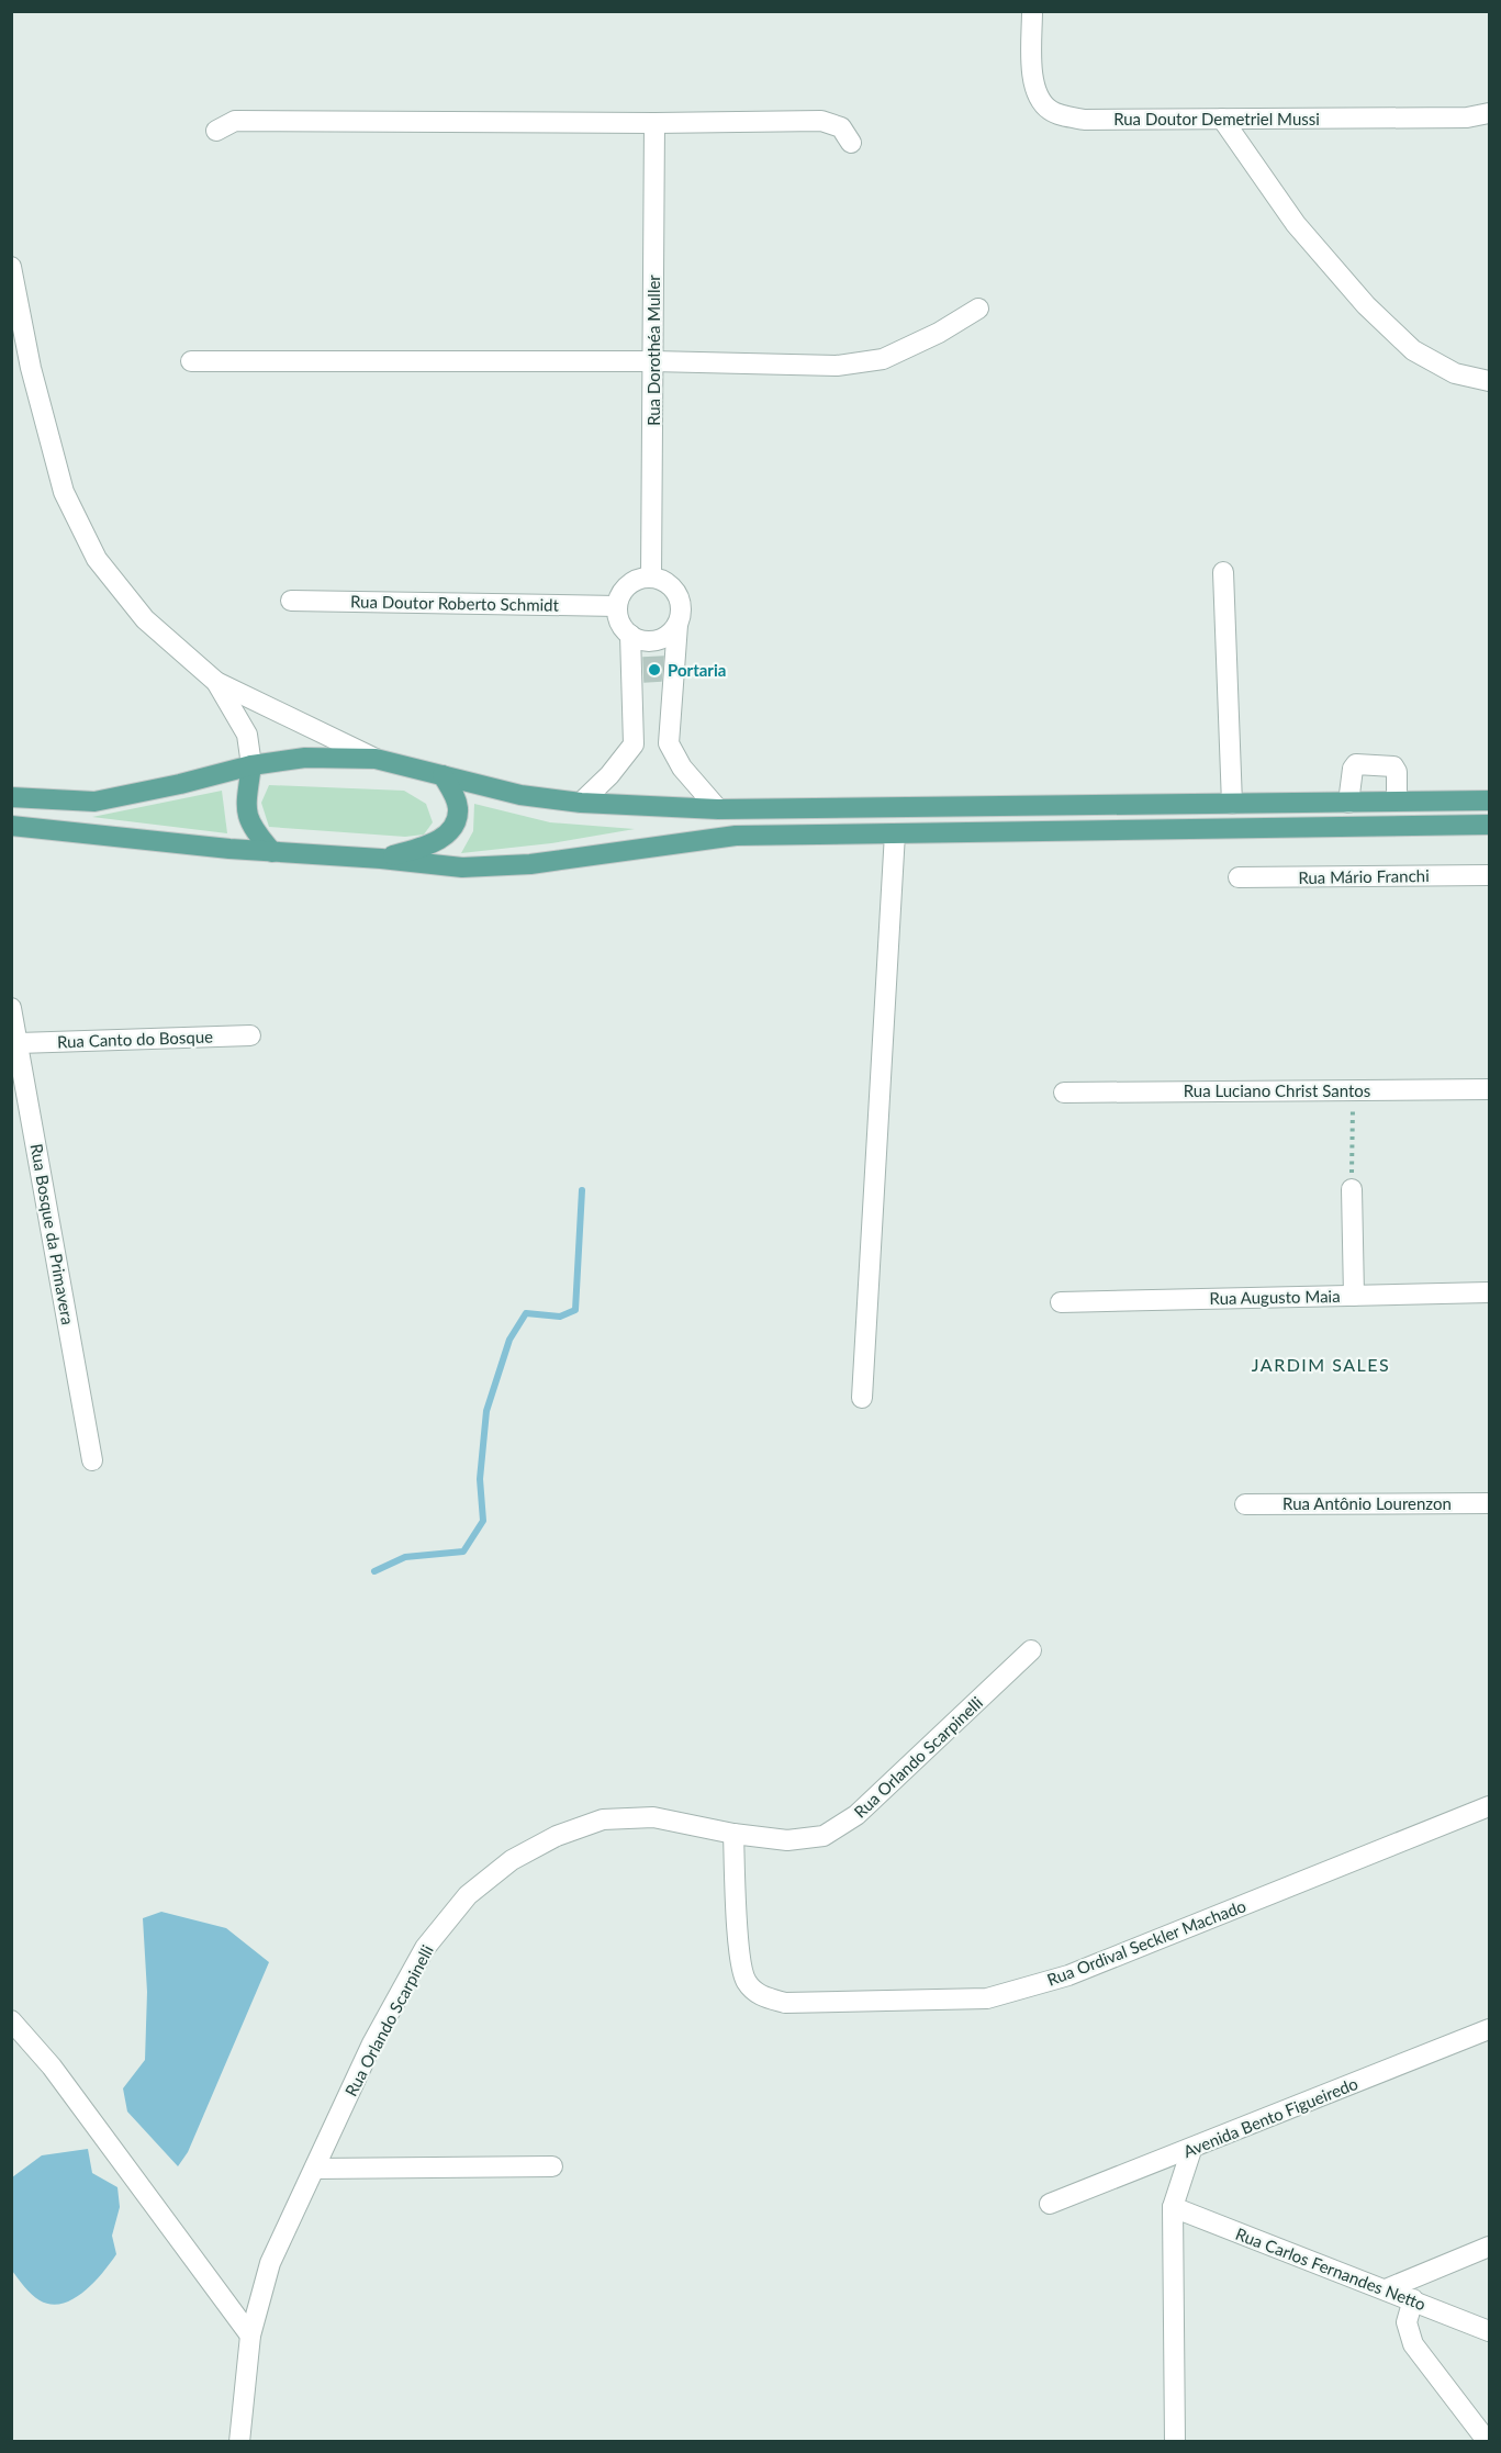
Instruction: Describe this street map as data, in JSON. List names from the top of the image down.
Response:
{
  "streets": {
    "street": [
      "Rua Doutor Demetriel Mussi",
      "Rua Dorothéa Muller",
      "Rua Doutor Roberto Schmidt",
      "Rua Mário Franchi",
      "Rua Canto do Bosque",
      "Rua Luciano Christ Santos",
      "Rua Bosque da Primavera",
      "Rua Augusto Maia",
      "Rua Antônio Lourenzon",
      "Rua Orlando Scarpinelli",
      "Rua Ordival Seckler Machado",
      "Avenida Bento Figueiredo",
      "Rua Carlos Fernandes Netto"
    ]
  },
  "crossings": [
    ["Rua Dorothéa Muller", "Rua Doutor Roberto Schmidt"],
    ["Rua Canto do Bosque", "Rua Bosque da Primavera"],
    ["Rua Orlando Scarpinelli", "Rua Ordival Seckler Machado"]
  ],
  "districts": ["JARDIM SALES"],
  "places": ["Portaria"]
}
